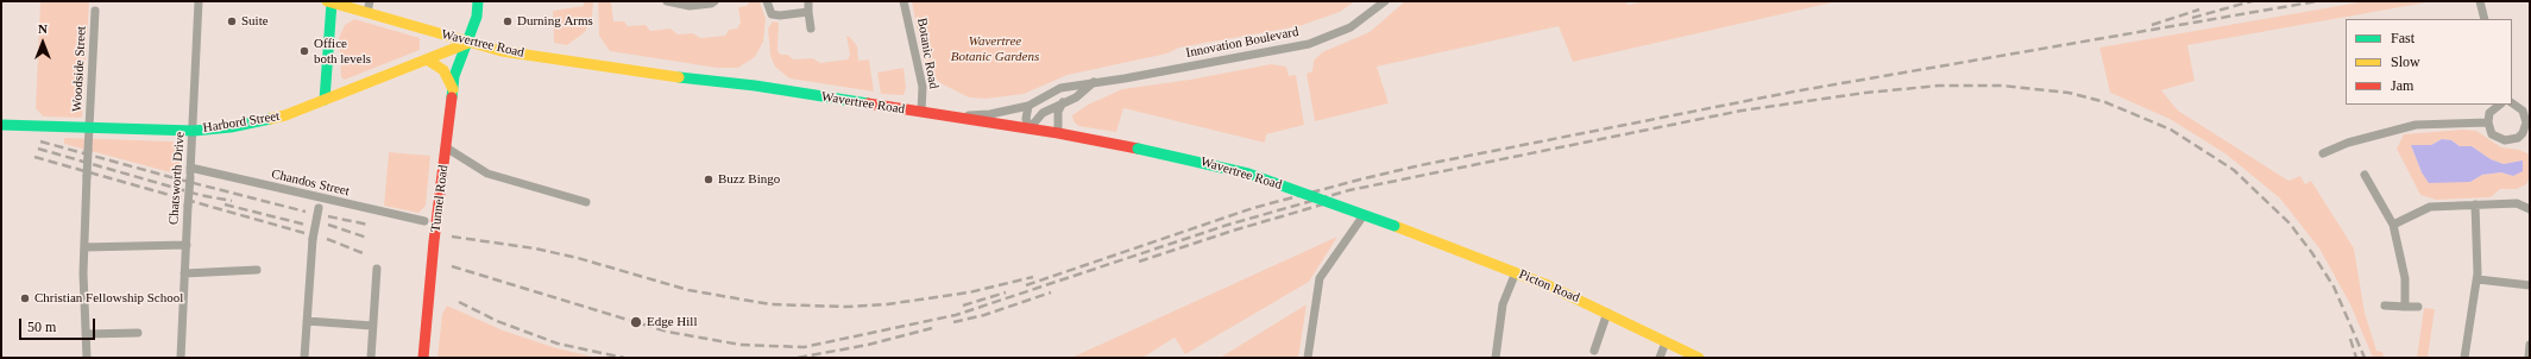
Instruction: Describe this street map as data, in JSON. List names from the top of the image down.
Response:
{
  "streets": {
    "main road": [
      "Wavertree Road",
      "Harbord Street",
      "Tunnel Road",
      "Picton Road"
    ],
    "street": [
      "Innovation Boulevard",
      "Botanic Road",
      "Woodside Street",
      "Chatsworth Drive",
      "Chandos Street"
    ]
  },
  "crossings": [
    ["Innovation Boulevard", "Wavertree Road"],
    ["Wavertree Road", "Botanic Road"],
    ["Wavertree Road", "Harbord Street"],
    ["Wavertree Road", "Tunnel Road"],
    ["Wavertree Road", "Picton Road"],
    ["Woodside Street", "Harbord Street"],
    ["Harbord Street", "Chatsworth Drive"],
    ["Harbord Street", "Tunnel Road"],
    ["Chatsworth Drive", "Chandos Street"]
  ],
  "parks": ["Wavertree Botanic Gardens"],
  "places": [
    "Suite",
    "Durning Arms",
    "Office both levels",
    "Buzz Bingo",
    "Christian Fellowship School",
    "Edge Hill"
  ],
  "legend": ["Fast", "Slow", "Jam"],
  "scale_bar": "50 m",
  "north": "top"
}
